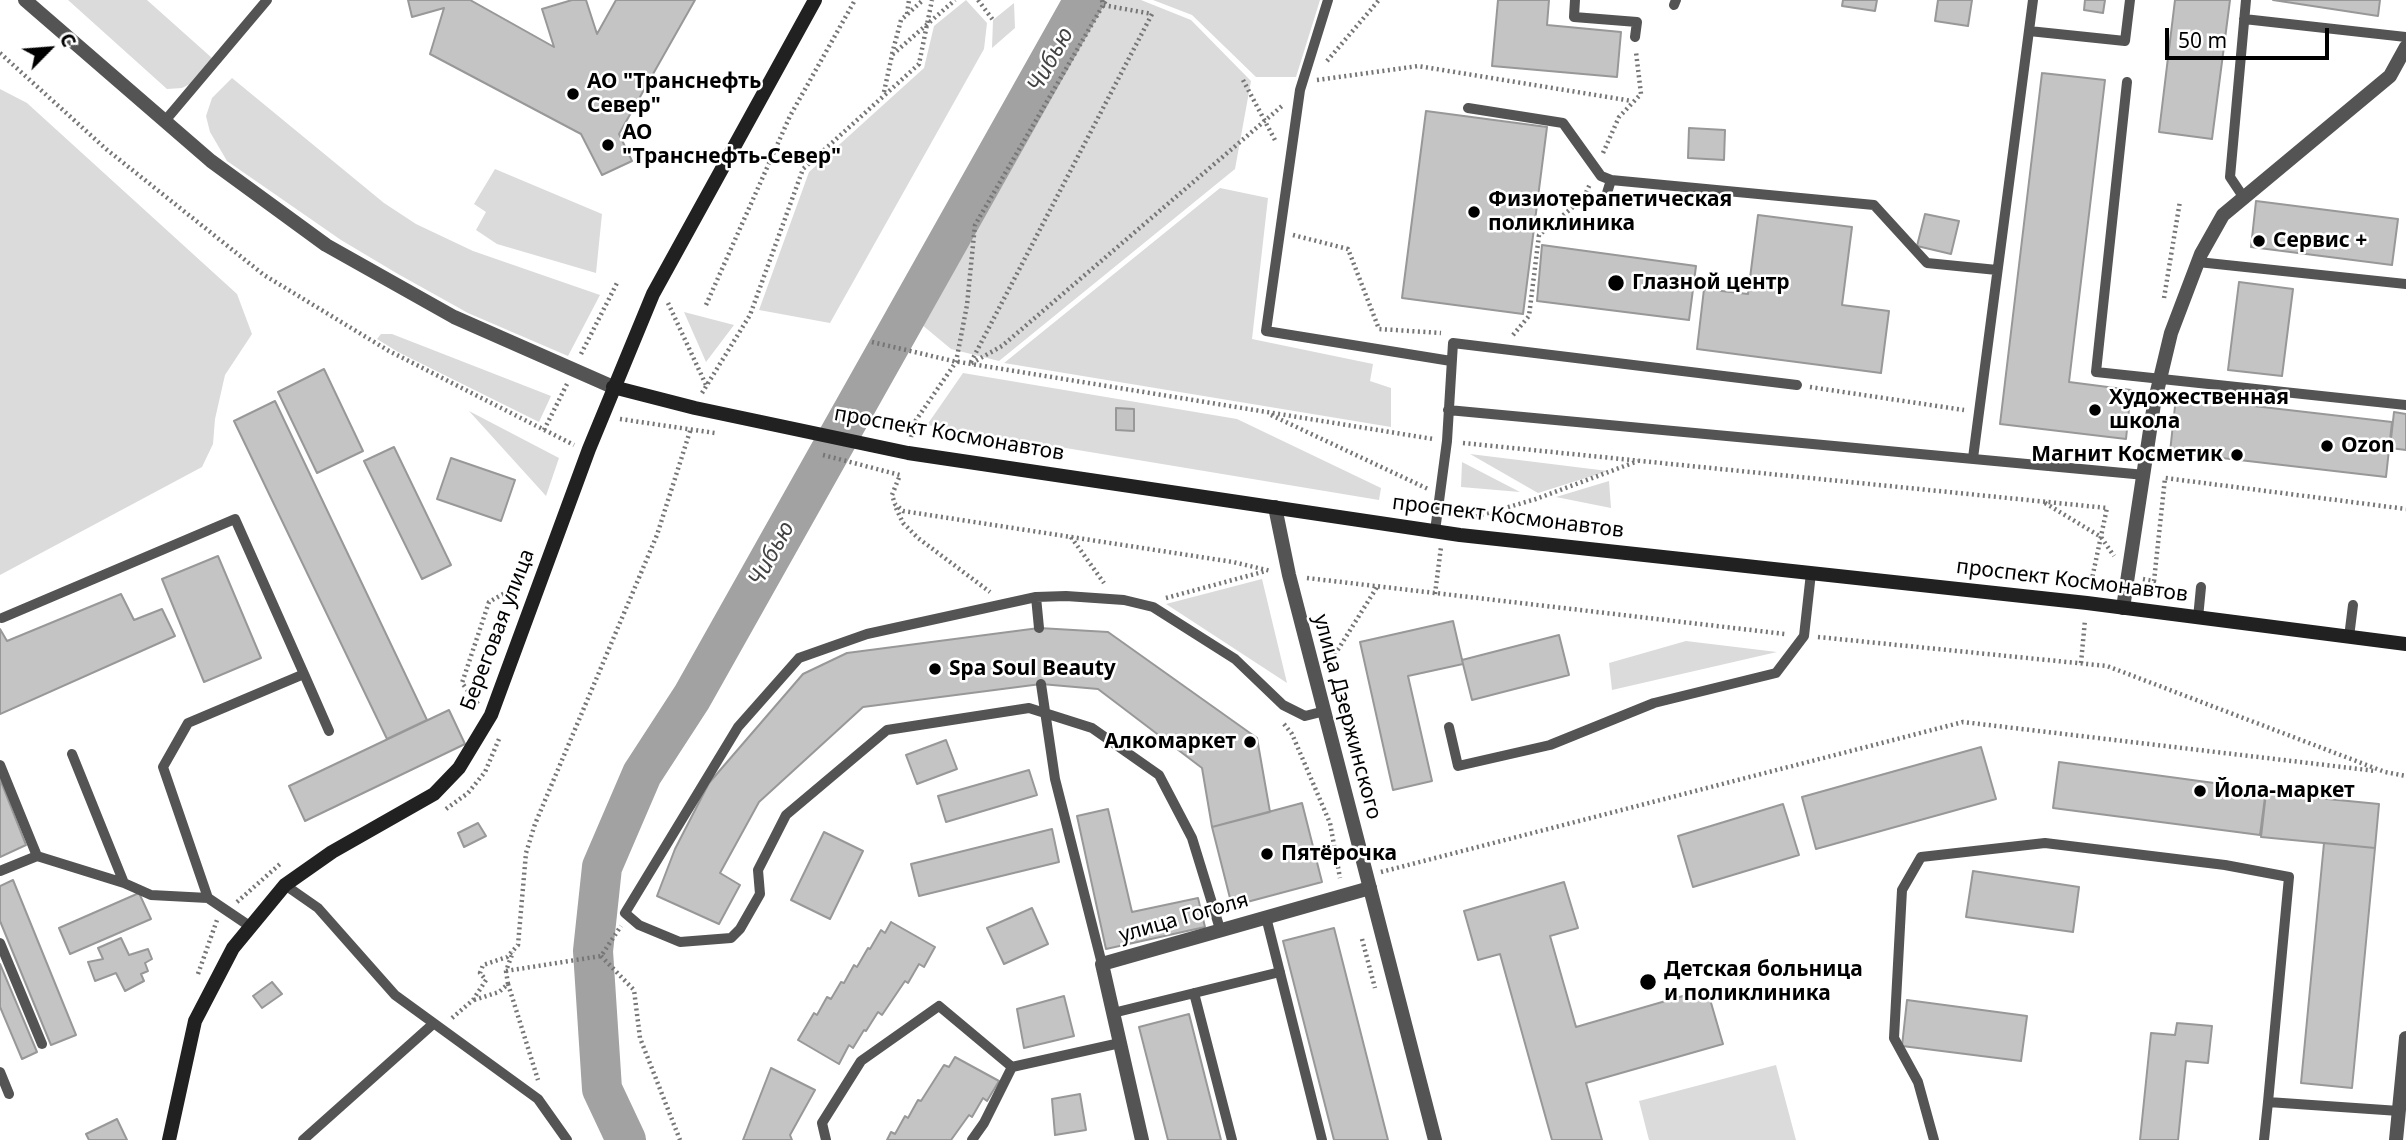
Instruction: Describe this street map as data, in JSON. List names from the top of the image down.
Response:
{
  "streets": {
    "main road": ["проспект Космонавтов", "Береговая улица"],
    "street": ["улица Дзержинского", "улица Гоголя"]
  },
  "crossings": [
    ["проспект Космонавтов", "Береговая улица"],
    ["проспект Космонавтов", "улица Дзержинского"],
    ["улица Дзержинского", "улица Гоголя"]
  ],
  "water": ["Чибью"],
  "places": [
    "АО \"Транснефть Север\"",
    "АО \"Транснефть-Север\"",
    "Физиотерапетическая поликлиника",
    "Сервис +",
    "Глазной центр",
    "Художественная школа",
    "Ozon",
    "Магнит Косметик",
    "Spa Soul Beauty",
    "Алкомаркет",
    "Йола-маркет",
    "Пятёрочка",
    "Детская больница и поликлиника"
  ],
  "scale_bar": "50 m",
  "north": "top right"
}
